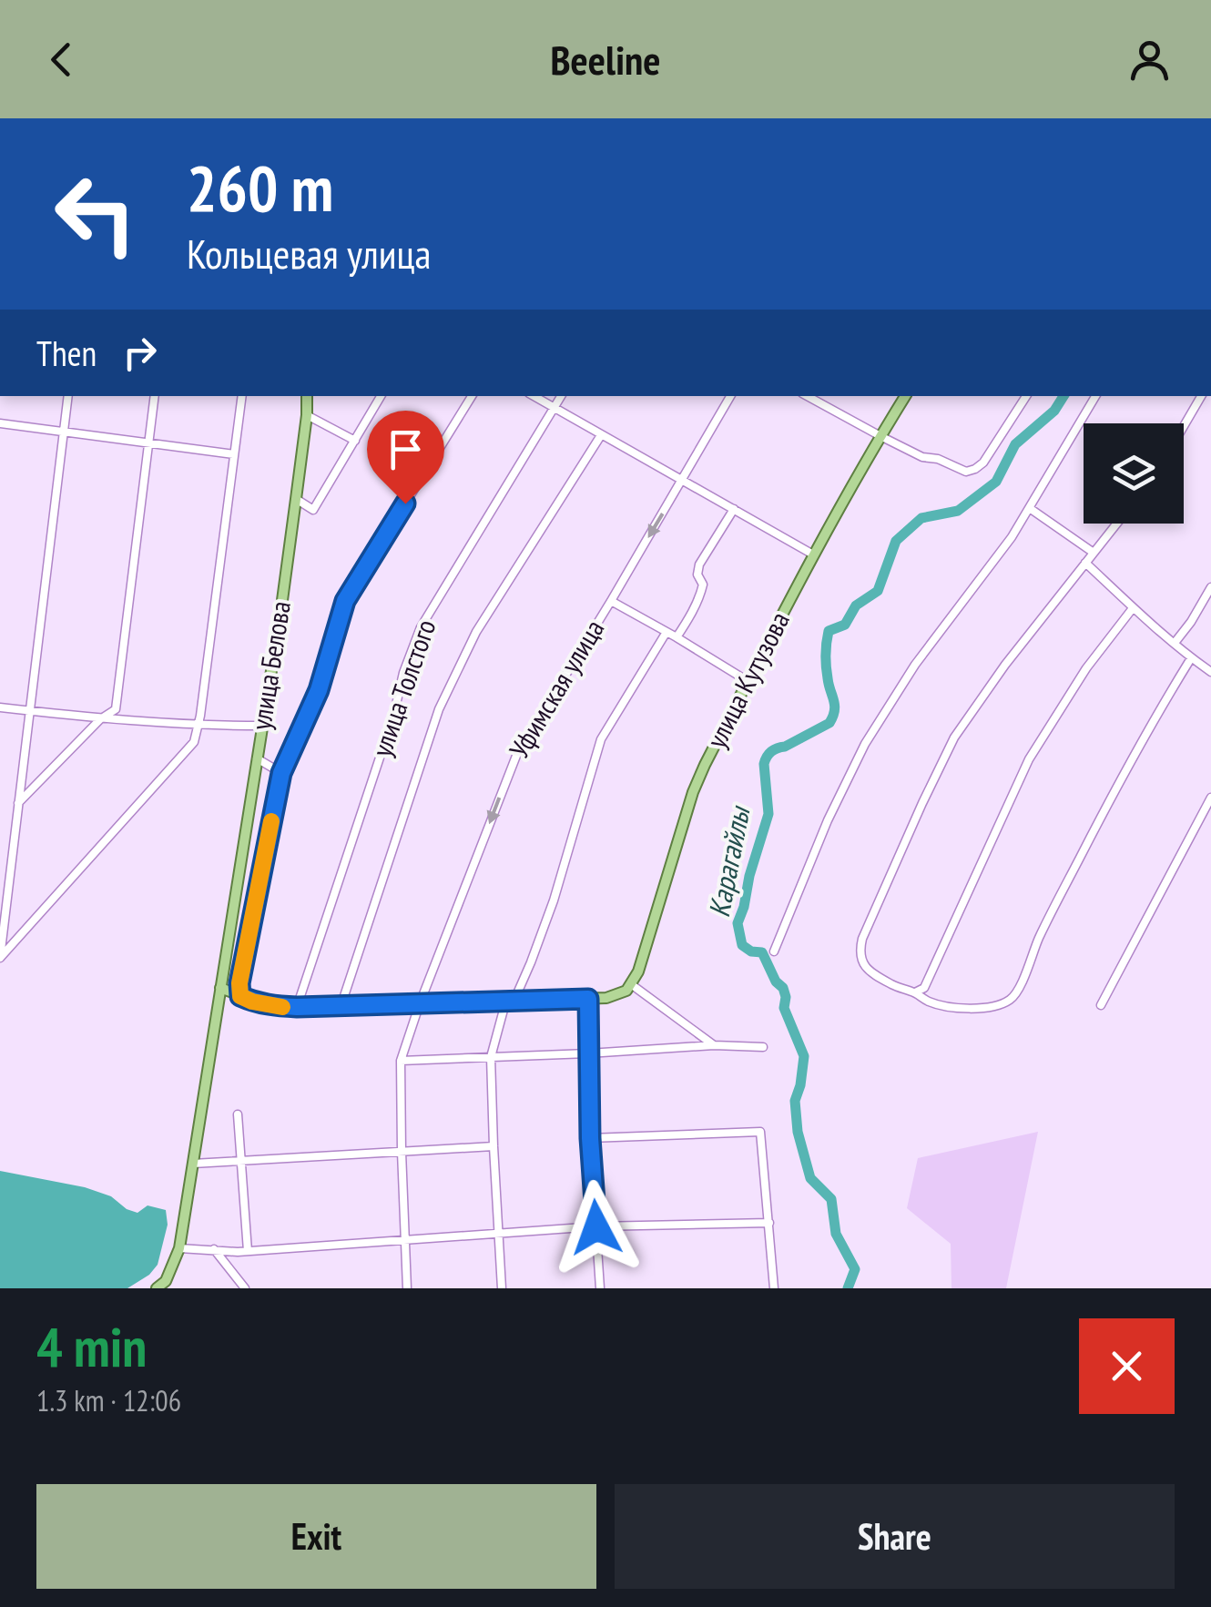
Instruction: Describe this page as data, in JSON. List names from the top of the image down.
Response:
{
  "streets": {
    "main road": ["улица Белова", "улица Кутузова"],
    "street": ["улица Толстого", "Уфимская улица"]
  },
  "one_way": ["Уфимская улица"],
  "water": ["Карагайлы"],
  "page": {
    "header": "Beeline",
    "turn": ["260 m", "Кольцевая улица"],
    "then": "Then",
    "heading": ["4 min", "1.3 km · 12:06"],
    "buttons": ["Exit", "Share"]
  }
}
